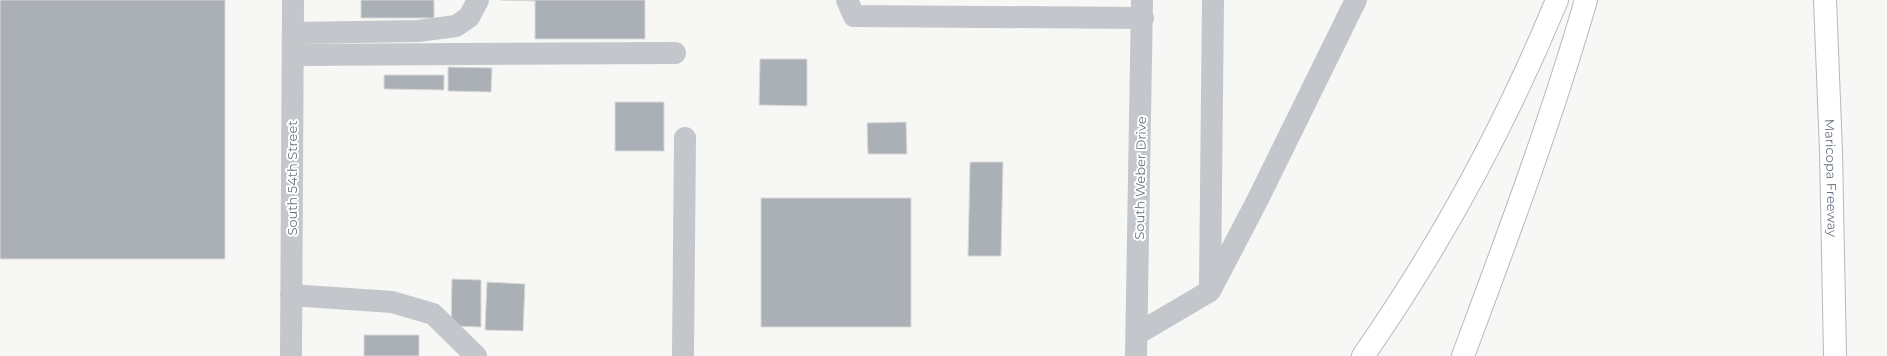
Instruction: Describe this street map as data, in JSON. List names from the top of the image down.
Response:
{
  "streets": {
    "highway": ["Maricopa Freeway"],
    "street": ["South 54th Street", "South Weber Drive"]
  }
}
